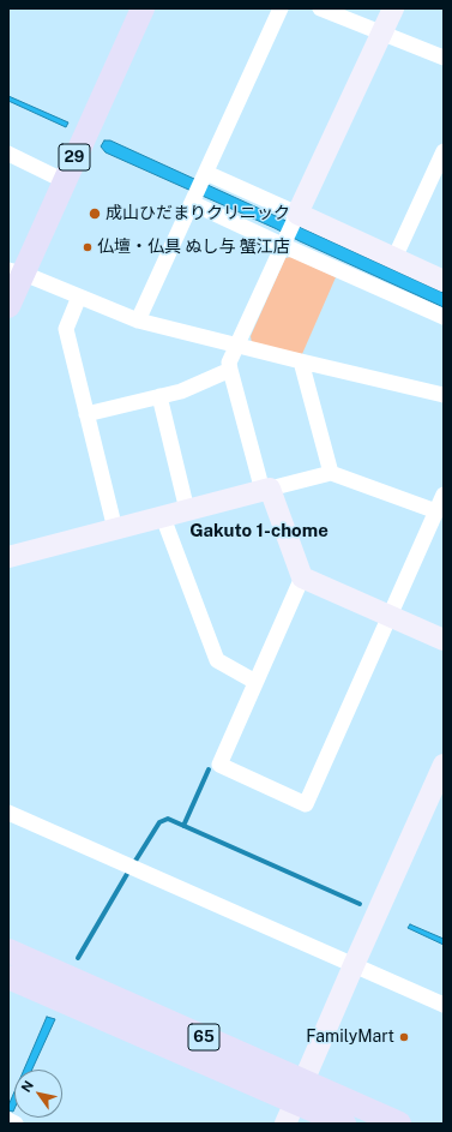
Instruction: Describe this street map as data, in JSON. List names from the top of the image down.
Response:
{
  "streets": {
    "main road": ["29", "65"]
  },
  "districts": ["Gakuto 1-chome"],
  "places": ["成山ひだまりクリニック", "仏壇・仏具 ぬし与 蟹江店", "FamilyMart"],
  "north": "top left"
}
